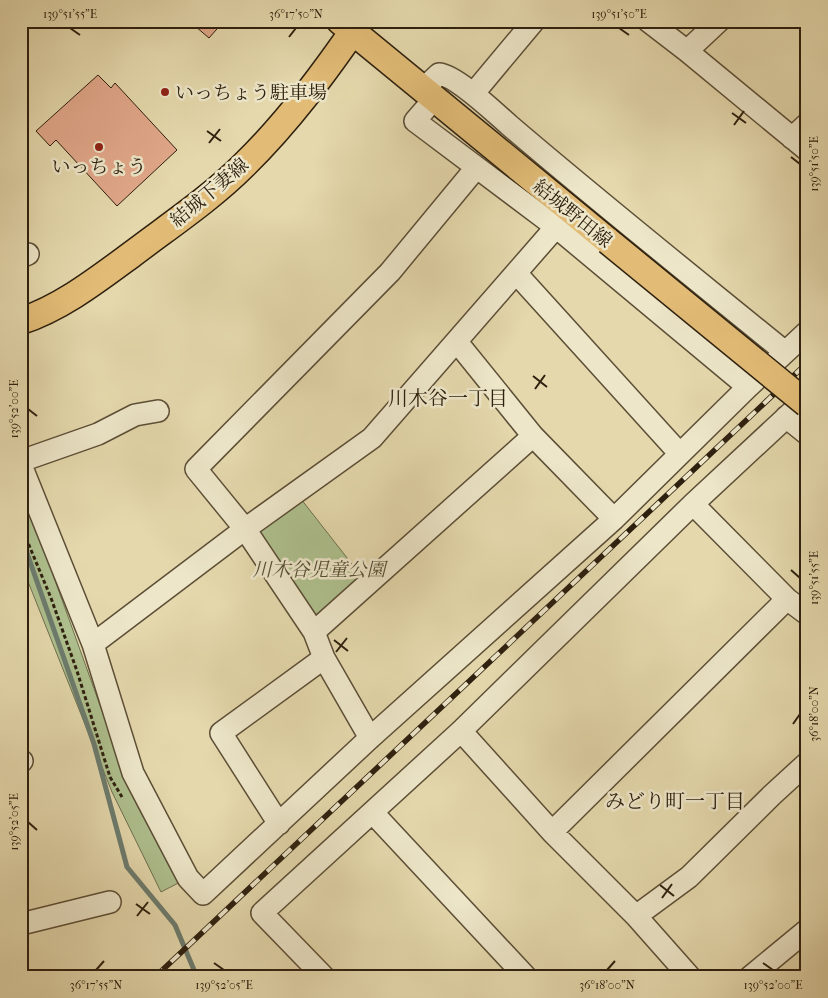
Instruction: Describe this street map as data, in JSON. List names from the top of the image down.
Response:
{
  "streets": {
    "main road": ["結城下妻線", "結城野田線"]
  },
  "crossings": [
    ["結城下妻線", "結城野田線"]
  ],
  "districts": ["川木谷一丁目", "みどり町一丁目"],
  "parks": ["川木谷児童公園"],
  "places": ["いっちょう駐車場", "いっちょう"],
  "coordinates": [
    "139°51'55\"E",
    "36°17'50\"N",
    "139°51'50\"E",
    "139°52'00\"E",
    "36°18'00\"N",
    "139°52'05\"E",
    "36°17'55\"N"
  ]
}
